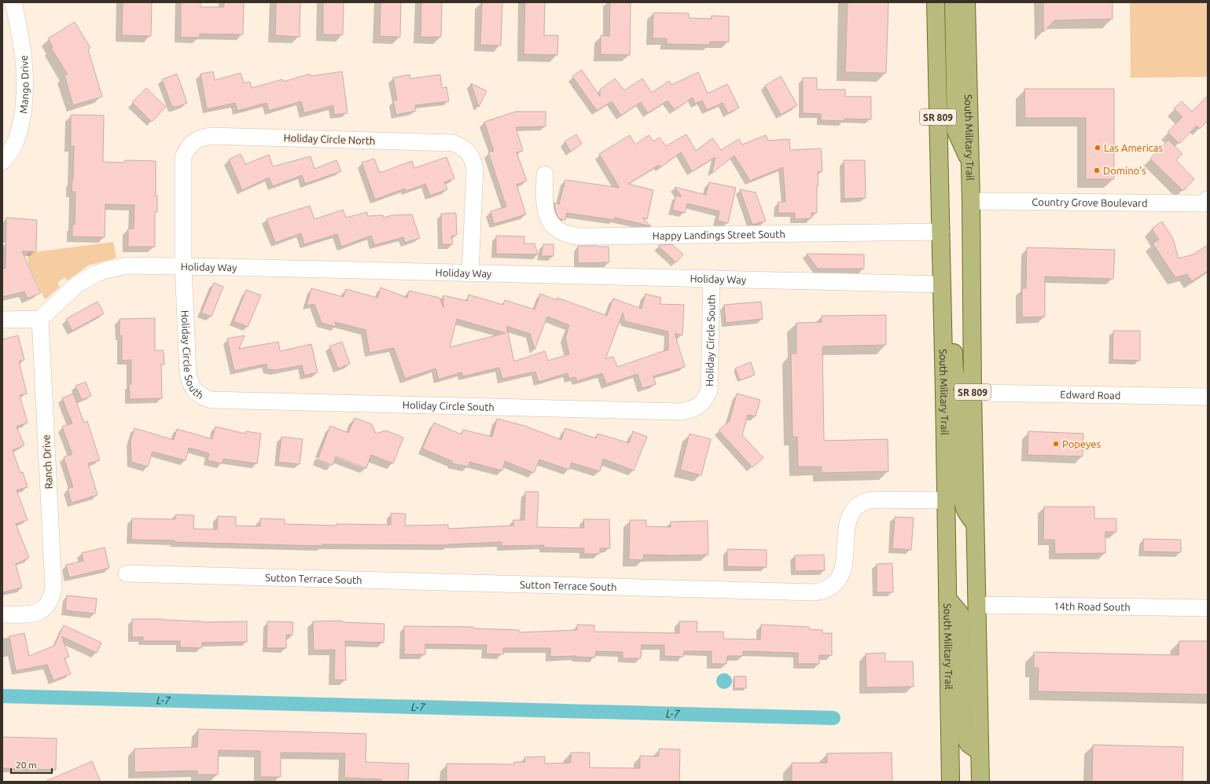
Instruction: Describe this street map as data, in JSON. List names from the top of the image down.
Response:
{
  "streets": {
    "main road": ["SR 809", "South Military Trail"],
    "street": [
      "Mango Drive",
      "Holiday Circle North",
      "Country Grove Boulevard",
      "Happy Landings Street South",
      "Holiday Way",
      "Holiday Circle South",
      "Edward Road",
      "Ranch Drive",
      "Sutton Terrace South",
      "14th Road South"
    ]
  },
  "crossings": [
    ["South Military Trail", "Country Grove Boulevard"],
    ["South Military Trail", "Happy Landings Street South"],
    ["South Military Trail", "Holiday Way"],
    ["South Military Trail", "Edward Road"],
    ["South Military Trail", "Sutton Terrace South"],
    ["South Military Trail", "14th Road South"],
    ["Holiday Circle North", "Holiday Way"],
    ["Holiday Circle North", "Holiday Circle South"],
    ["Holiday Way", "Holiday Circle South"],
    ["Holiday Way", "Ranch Drive"]
  ],
  "water": ["L-7"],
  "places": ["Las Americas", "Domino's", "Popeyes"],
  "scale_bar": "20 m"
}
